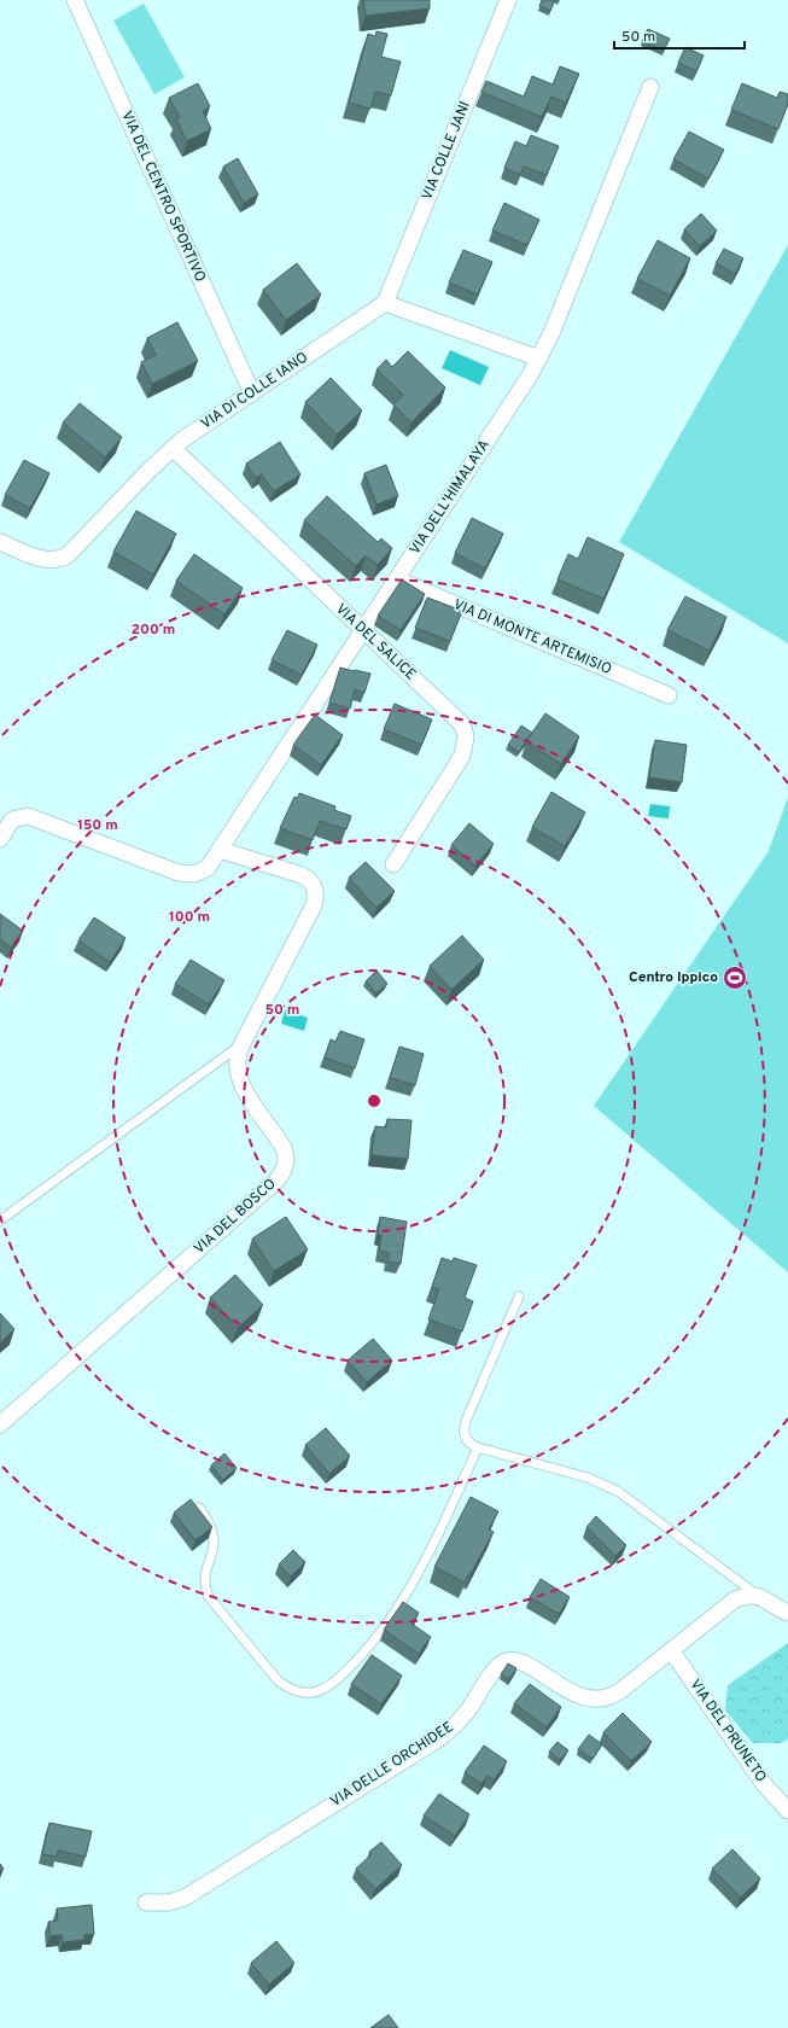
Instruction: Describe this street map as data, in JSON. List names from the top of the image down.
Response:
{
  "streets": {
    "street": [
      "VIA COLLE JANI",
      "VIA DEL CENTRO SPORTIVO",
      "VIA DI COLLE IANO",
      "VIA DELL'HIMALAYA",
      "VIA DI MONTE ARTEMISIO",
      "VIA DEL SALICE",
      "VIA DEL BOSCO",
      "VIA DEL PRUNETO",
      "VIA DELLE ORCHIDEE"
    ]
  },
  "crossings": [
    ["VIA COLLE JANI", "VIA DI COLLE IANO"],
    ["VIA DEL CENTRO SPORTIVO", "VIA DI COLLE IANO"],
    ["VIA DI COLLE IANO", "VIA DEL SALICE"],
    ["VIA DELL'HIMALAYA", "VIA DI MONTE ARTEMISIO"],
    ["VIA DELL'HIMALAYA", "VIA DEL SALICE"],
    ["VIA DELL'HIMALAYA", "VIA DEL BOSCO"],
    ["VIA DEL PRUNETO", "VIA DELLE ORCHIDEE"]
  ],
  "places": {
    "sports": ["Centro Ippico"]
  },
  "scale_bar": "50 m",
  "rings": [
    "200 m",
    "150 m",
    "100 m",
    "50 m"
  ]
}
